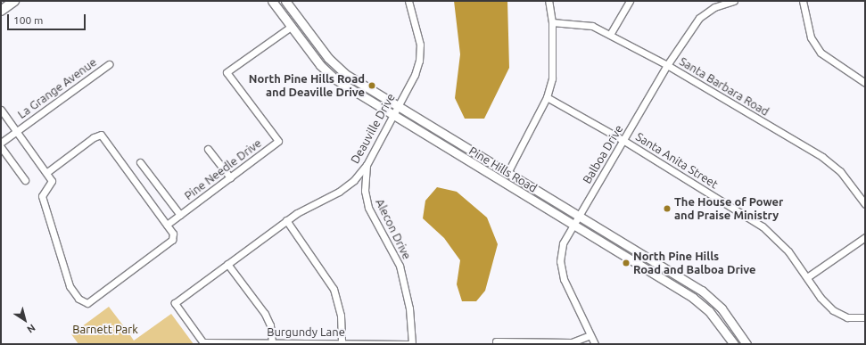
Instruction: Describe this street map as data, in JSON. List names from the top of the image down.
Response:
{
  "streets": {
    "main road": ["Pine Hills Road"],
    "street": [
      "Santa Barbara Road",
      "La Grange Avenue",
      "Deauville Drive",
      "Balboa Drive",
      "Santa Anita Street",
      "Pine Needle Drive",
      "Alecon Drive",
      "Burgundy Lane"
    ]
  },
  "crossings": [
    ["Santa Barbara Road", "Balboa Drive"],
    ["Deauville Drive", "Pine Hills Road"],
    ["Deauville Drive", "Alecon Drive"],
    ["Deauville Drive", "Burgundy Lane"],
    ["Balboa Drive", "Santa Anita Street"],
    ["Balboa Drive", "Pine Hills Road"],
    ["Pine Needle Drive", "Pine Hills Road"]
  ],
  "parks": ["Barnett Park"],
  "places": ["North Pine Hills Road and Deaville Drive", "The House of Power and Praise Ministry", "North Pine Hills Road and Balboa Drive"],
  "scale_bar": "100 m",
  "north": "bottom right"
}
